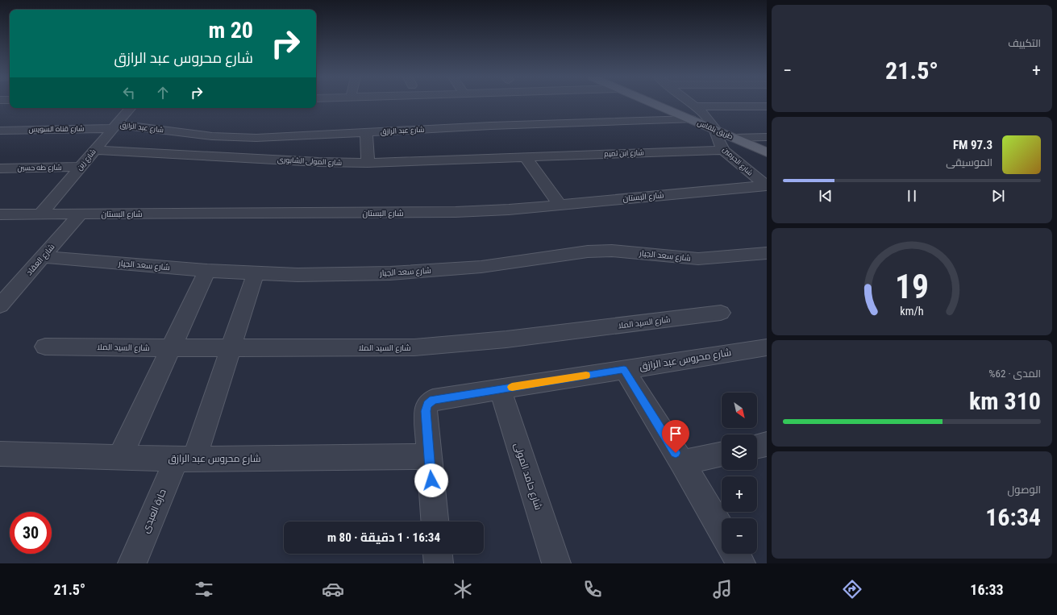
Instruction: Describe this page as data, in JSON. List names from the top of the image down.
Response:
{
  "streets": {
    "main road": ["طريق بلقاس"],
    "street": [
      "شارع عبد الرازق",
      "شارع قناه السويس",
      "شارع ابن تميم",
      "شارع زين",
      "شارع المولى الشابورى",
      "شارع الحرمين",
      "شارع طه حسين",
      "شارع البستان",
      "شارع سعد الجيار",
      "شارع العقاد",
      "شارع السيد الملا",
      "شارع محروس عبد الرازق",
      "شارع حامد المولى",
      "حارة العبدى"
    ]
  },
  "crossings": [
    ["شارع عبد الرازق", "شارع قناه السويس"],
    ["شارع عبد الرازق", "طريق بلقاس"],
    ["شارع عبد الرازق", "شارع زين"],
    ["شارع قناه السويس", "شارع زين"],
    ["طريق بلقاس", "شارع الحرمين"],
    ["شارع ابن تميم", "شارع المولى الشابورى"],
    ["شارع ابن تميم", "شارع الحرمين"],
    ["شارع زين", "شارع المولى الشابورى"],
    ["شارع زين", "شارع طه حسين"],
    ["شارع زين", "شارع البستان"],
    ["شارع الحرمين", "شارع البستان"],
    ["شارع البستان", "شارع العقاد"],
    ["شارع سعد الجيار", "شارع العقاد"],
    ["شارع سعد الجيار", "حارة العبدى"],
    ["شارع السيد الملا", "حارة العبدى"],
    ["شارع محروس عبد الرازق", "شارع حامد المولى"],
    ["شارع محروس عبد الرازق", "حارة العبدى"]
  ],
  "north": "bottom right",
  "page": {
    "tile": [
      "التكييف",
      ["المدى · 62%", "310 km"],
      ["الوصول", "16:34"]
    ],
    "turn": ["20 m", "شارع محروس عبد الرازق"],
    "heat": ["−", "21.5°", "+"],
    "song": ["97.3 FM", "الموسيقى"],
    "map_buttons": ["+", "−"],
    "limit": "30",
    "trip": "16:34 · 1 دقيقة · 80 m",
    "tabs": ["16:33", "21.5°"],
    "gauge": ["19", "km/h"]
  }
}
